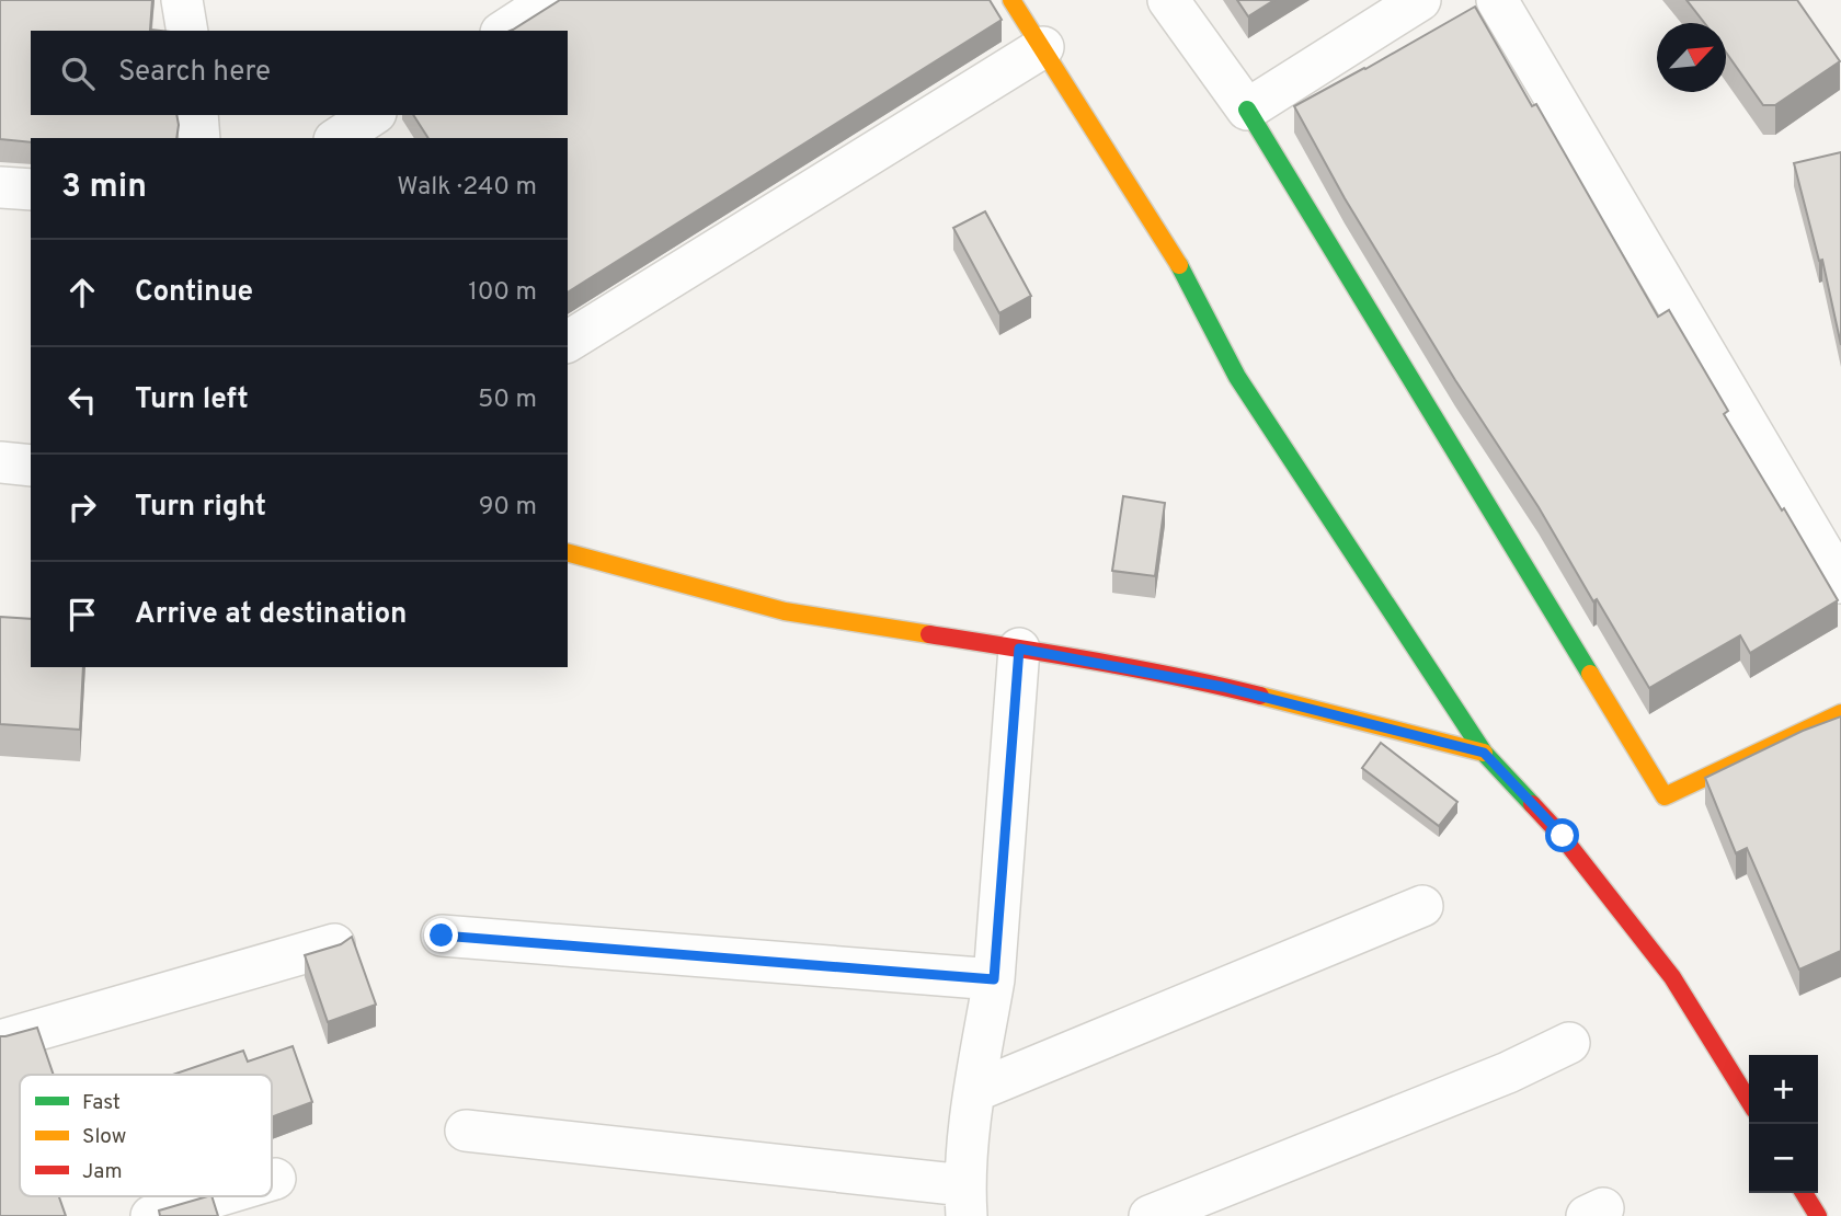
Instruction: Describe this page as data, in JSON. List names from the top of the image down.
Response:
{
  "legend": ["Fast", "Slow", "Jam"],
  "north": "top right",
  "page": {
    "search": "Search here",
    "heading": ["3 min", "Walk · 240 m"],
    "list": [
      ["Continue", "100 m"],
      ["Turn left", "50 m"],
      ["Turn right", "90 m"],
      "Arrive at destination"
    ],
    "map_buttons": ["+", "−"]
  }
}
